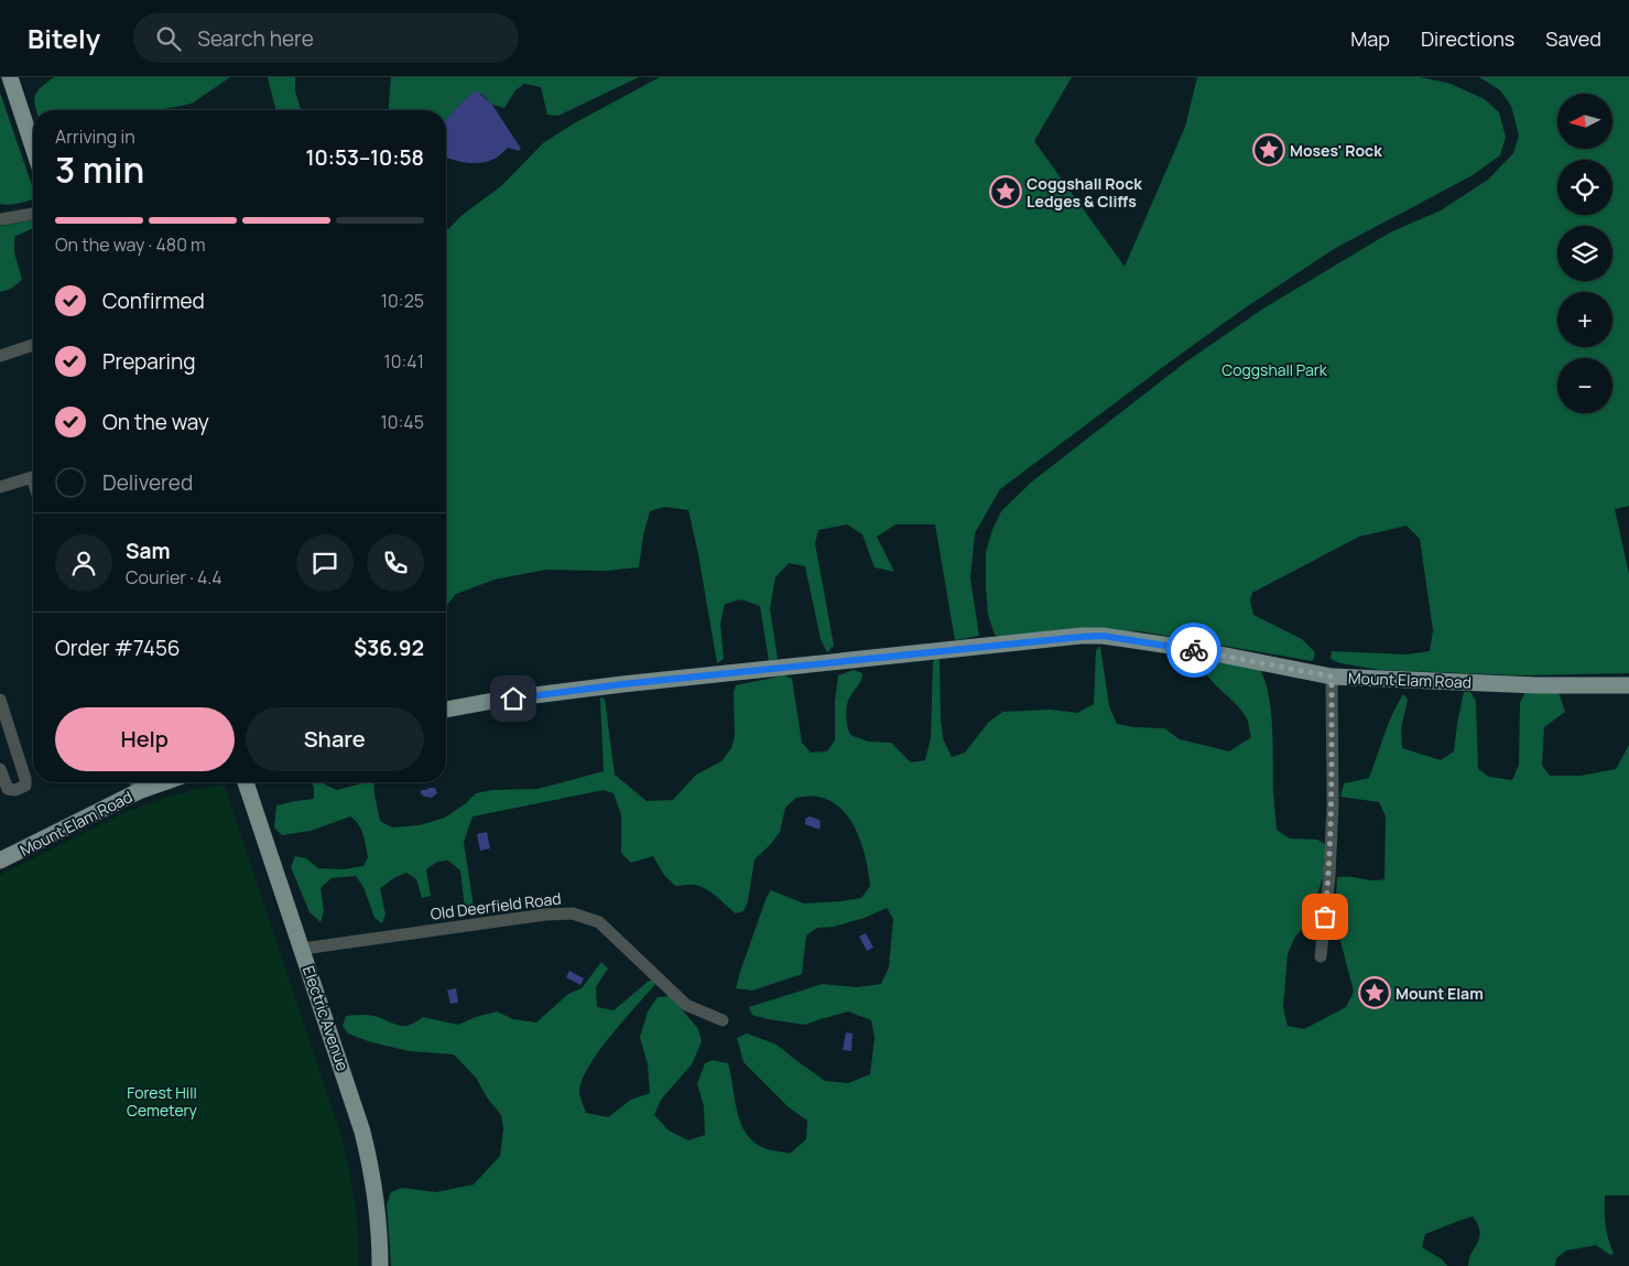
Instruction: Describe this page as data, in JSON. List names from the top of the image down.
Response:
{
  "streets": {
    "main road": ["Mount Elam Road", "Electric Avenue"],
    "street": ["Old Deerfield Road"]
  },
  "crossings": [
    ["Old Deerfield Road", "Electric Avenue"]
  ],
  "parks": ["Coggshall Park", "Forest Hill Cemetery"],
  "places": {
    "place": ["Moses' Rock", "Coggshall Rock Ledges & Cliffs", "Mount Elam"]
  },
  "north": "left",
  "page": {
    "header": "Bitely",
    "search": "Search here",
    "nav": ["Map", "Directions", "Saved"],
    "map_buttons": ["+", "−"],
    "heading": ["3 min", "Arriving in", "10:53–10:58"],
    "panel": [
      "Sam",
      "Courier · 4.4",
      "Order #7456",
      "$36.92"
    ],
    "bar": "On the way · 480 m",
    "list": [
      ["Confirmed", "10:25"],
      ["Preparing", "10:41"],
      ["On the way", "10:45"],
      "Delivered"
    ],
    "buttons": ["Help", "Share"]
  }
}
